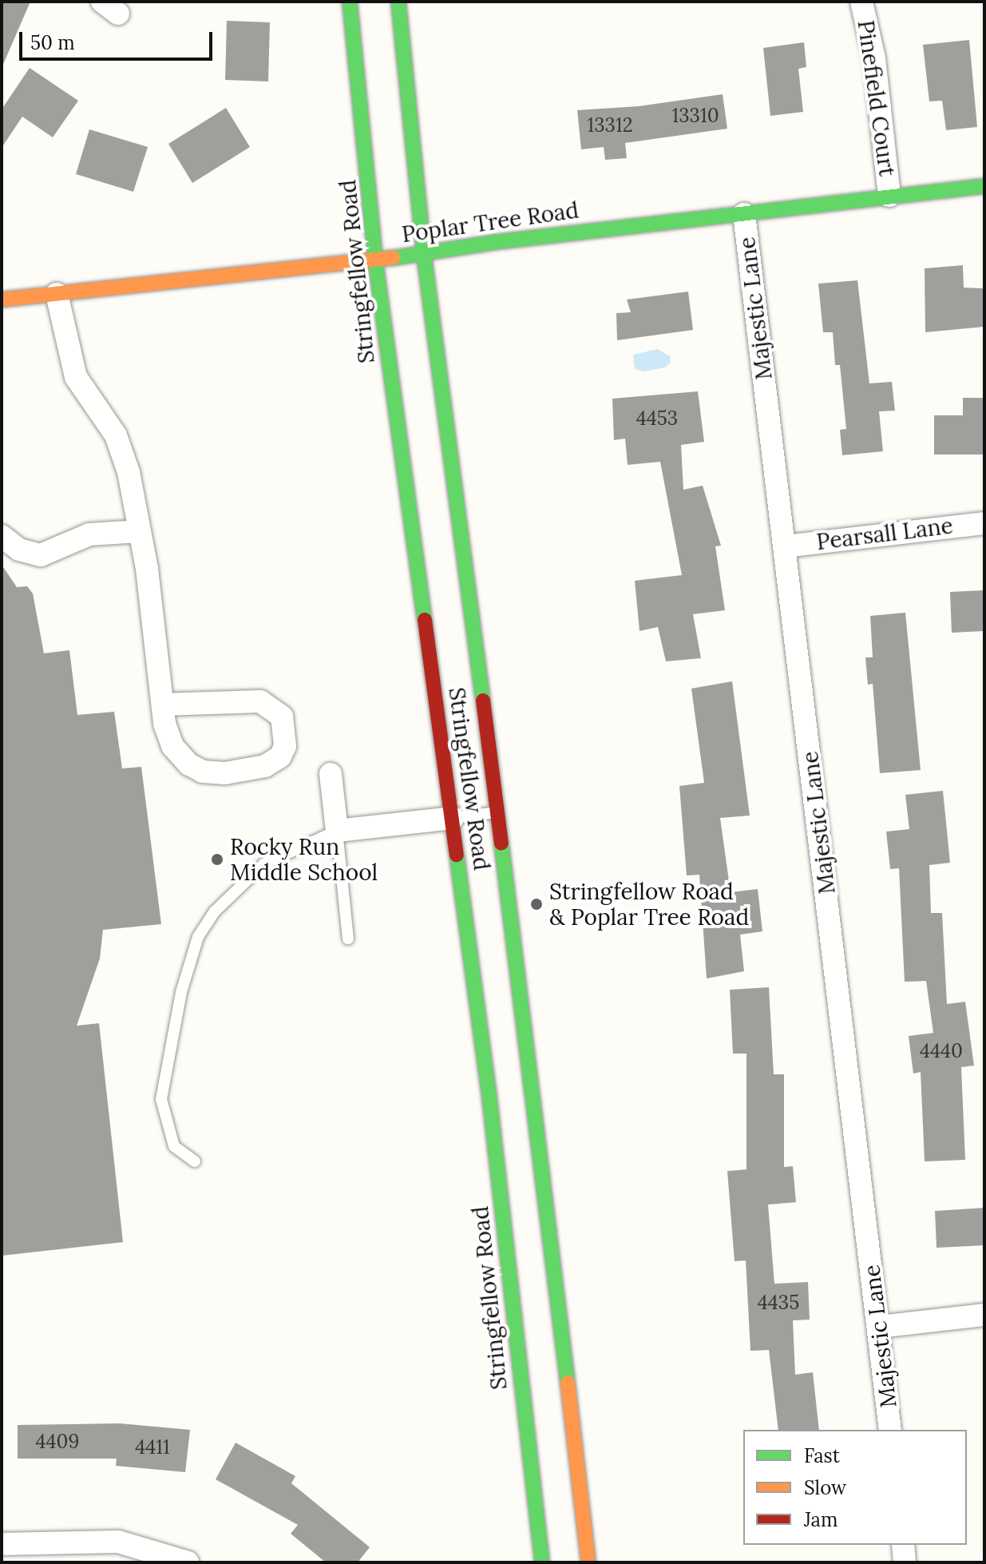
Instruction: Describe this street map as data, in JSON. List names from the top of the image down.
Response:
{
  "streets": {
    "main road": ["Poplar Tree Road", "Stringfellow Road"],
    "street": ["Pinefield Court", "Majestic Lane", "Pearsall Lane"]
  },
  "crossings": [
    ["Pinefield Court", "Poplar Tree Road"],
    ["Poplar Tree Road", "Stringfellow Road"],
    ["Poplar Tree Road", "Majestic Lane"],
    ["Majestic Lane", "Pearsall Lane"]
  ],
  "places": ["Rocky Run Middle School", "Stringfellow Road & Poplar Tree Road"],
  "house_numbers": [
    "13310",
    "13312",
    "4453",
    "4440",
    "4435",
    "4409",
    "4411"
  ],
  "legend": ["Fast", "Slow", "Jam"],
  "scale_bar": "50 m"
}
